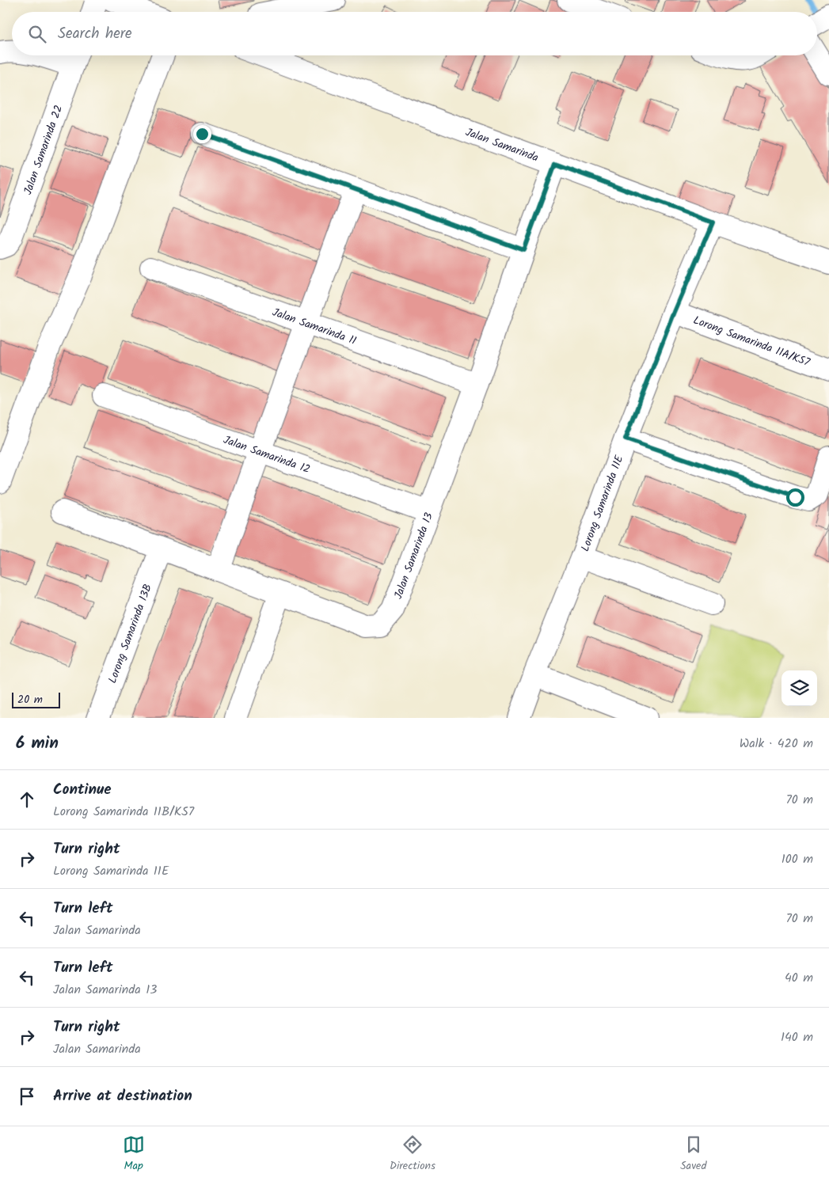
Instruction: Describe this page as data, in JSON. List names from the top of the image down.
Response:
{
  "streets": {
    "street": [
      "Jalan Samarinda",
      "Jalan Samarinda 22",
      "Jalan Samarinda 11",
      "Lorong Samarinda 11A/KS7",
      "Jalan Samarinda 12",
      "Lorong Samarinda 11E",
      "Jalan Samarinda 13",
      "Lorong Samarinda 13B"
    ]
  },
  "crossings": [
    ["Jalan Samarinda", "Lorong Samarinda 11E"],
    ["Jalan Samarinda", "Jalan Samarinda 13"],
    ["Jalan Samarinda 11", "Jalan Samarinda 13"],
    ["Lorong Samarinda 11A/KS7", "Lorong Samarinda 11E"],
    ["Jalan Samarinda 12", "Jalan Samarinda 13"],
    ["Jalan Samarinda 13", "Lorong Samarinda 13B"]
  ],
  "scale_bar": "20 m",
  "page": {
    "search": "Search here",
    "scale": "20 m",
    "heading": ["6 min", "Walk · 420 m"],
    "list": [
      ["Continue", "Lorong Samarinda 11B/KS7", "70 m"],
      ["Turn right", "Lorong Samarinda 11E", "100 m"],
      ["Turn left", "Jalan Samarinda", "70 m"],
      ["Turn left", "Jalan Samarinda 13", "40 m"],
      ["Turn right", "Jalan Samarinda", "140 m"],
      "Arrive at destination"
    ],
    "nav": ["Map", "Directions", "Saved"]
  }
}
